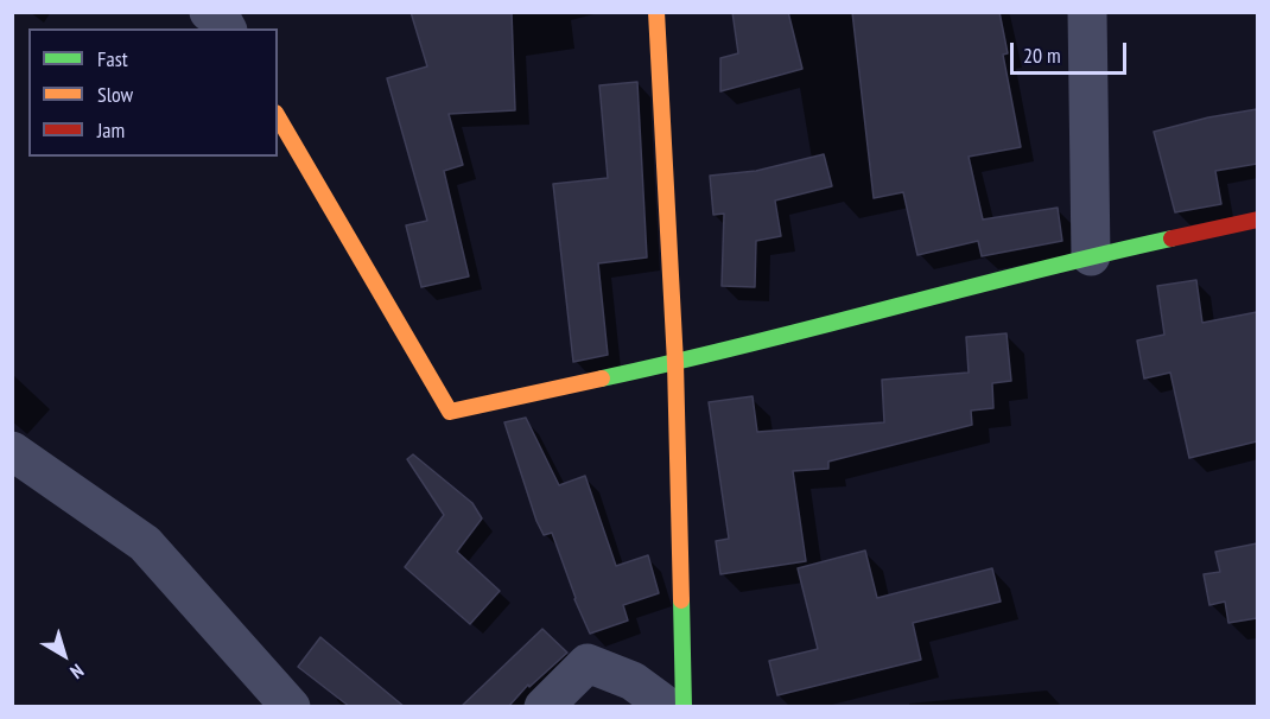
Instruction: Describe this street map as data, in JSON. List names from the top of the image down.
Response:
{
  "legend": ["Fast", "Slow", "Jam"],
  "scale_bar": "20 m",
  "north": "bottom right"
}
